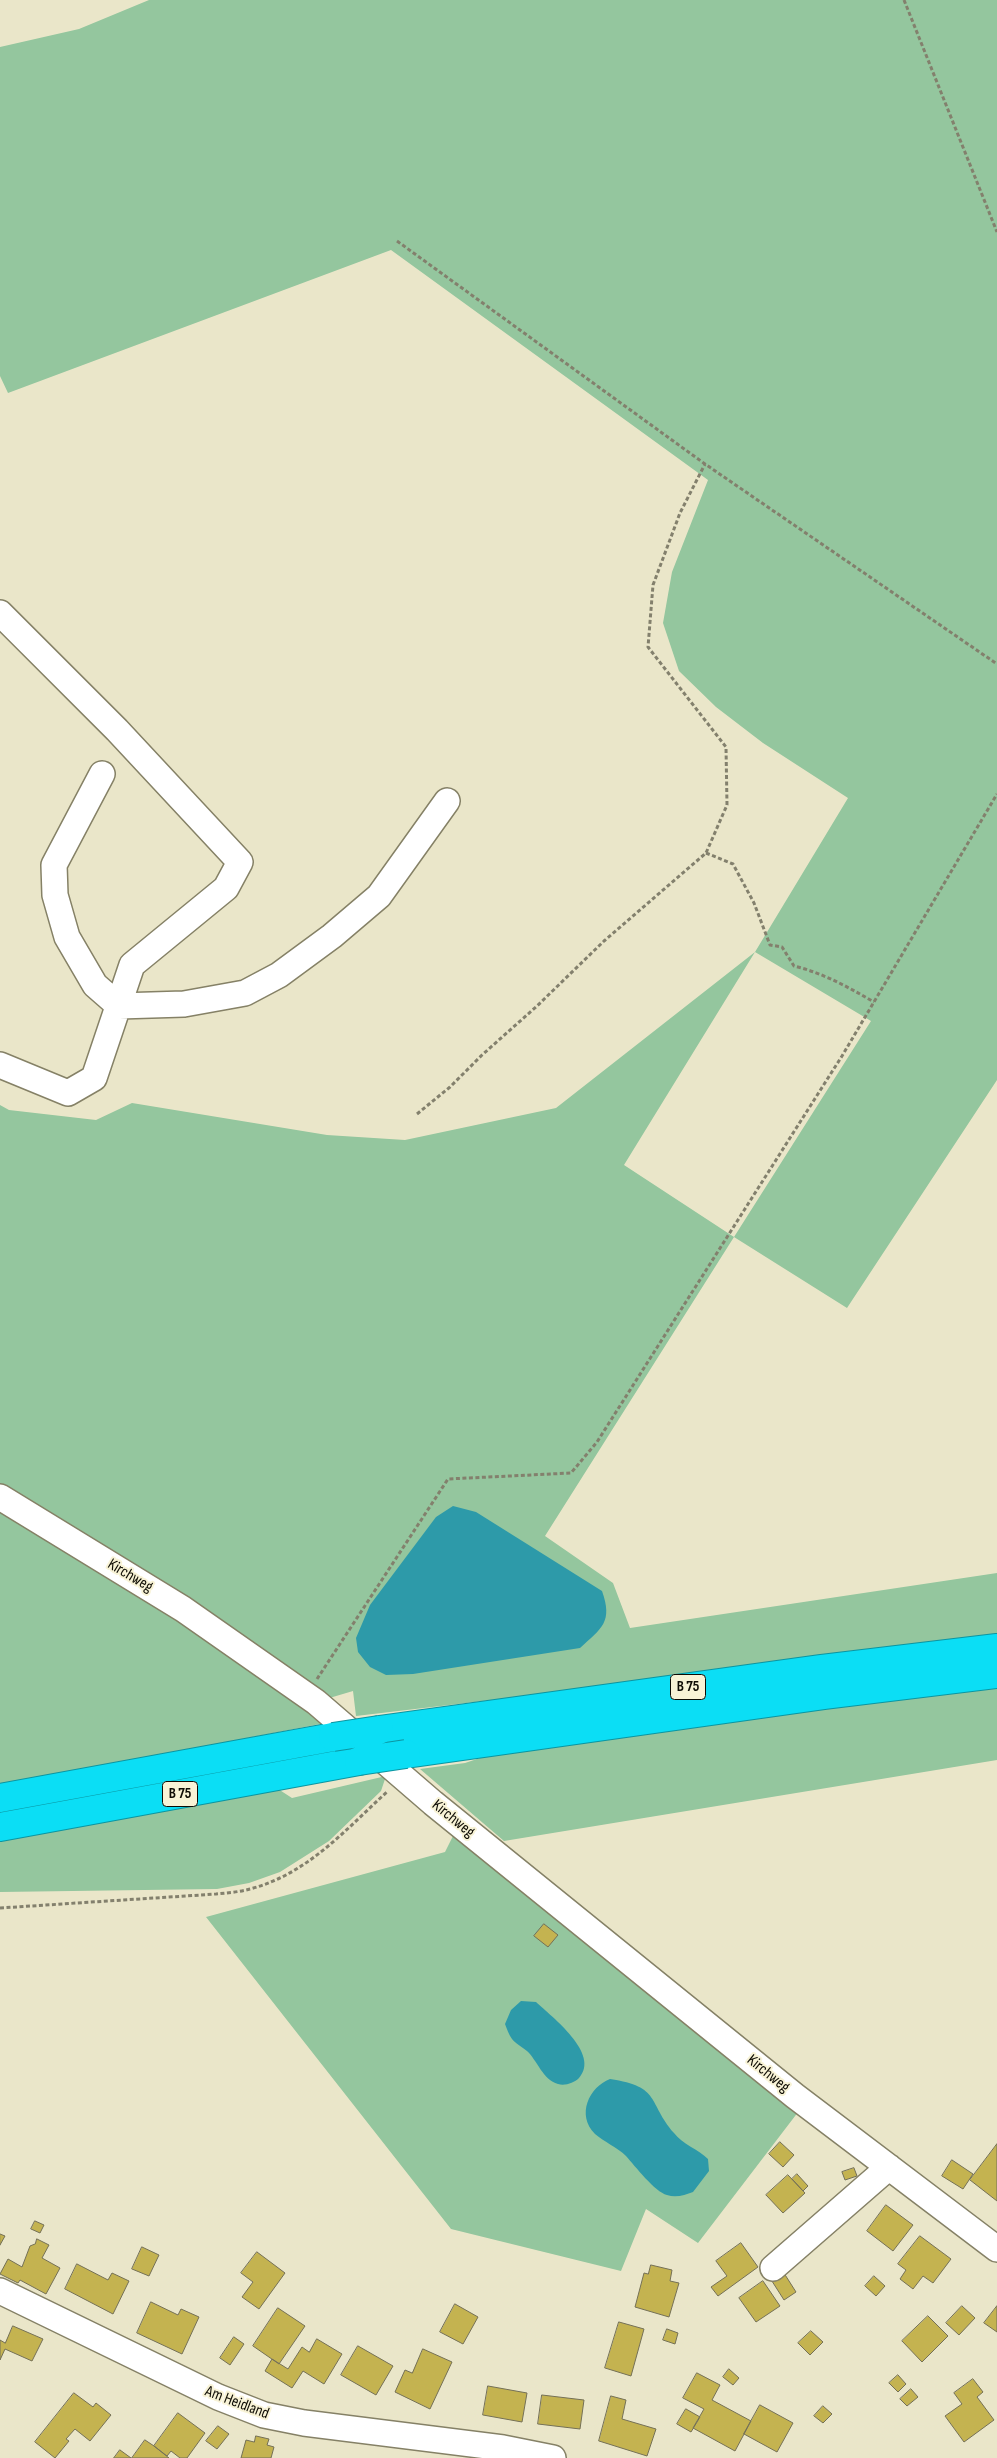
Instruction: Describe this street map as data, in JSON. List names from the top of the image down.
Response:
{
  "streets": {
    "highway": ["B 75"],
    "street": ["Kirchweg", "Am Heidland"]
  },
  "crossings": [
    ["Kirchweg", "B 75"]
  ]
}
